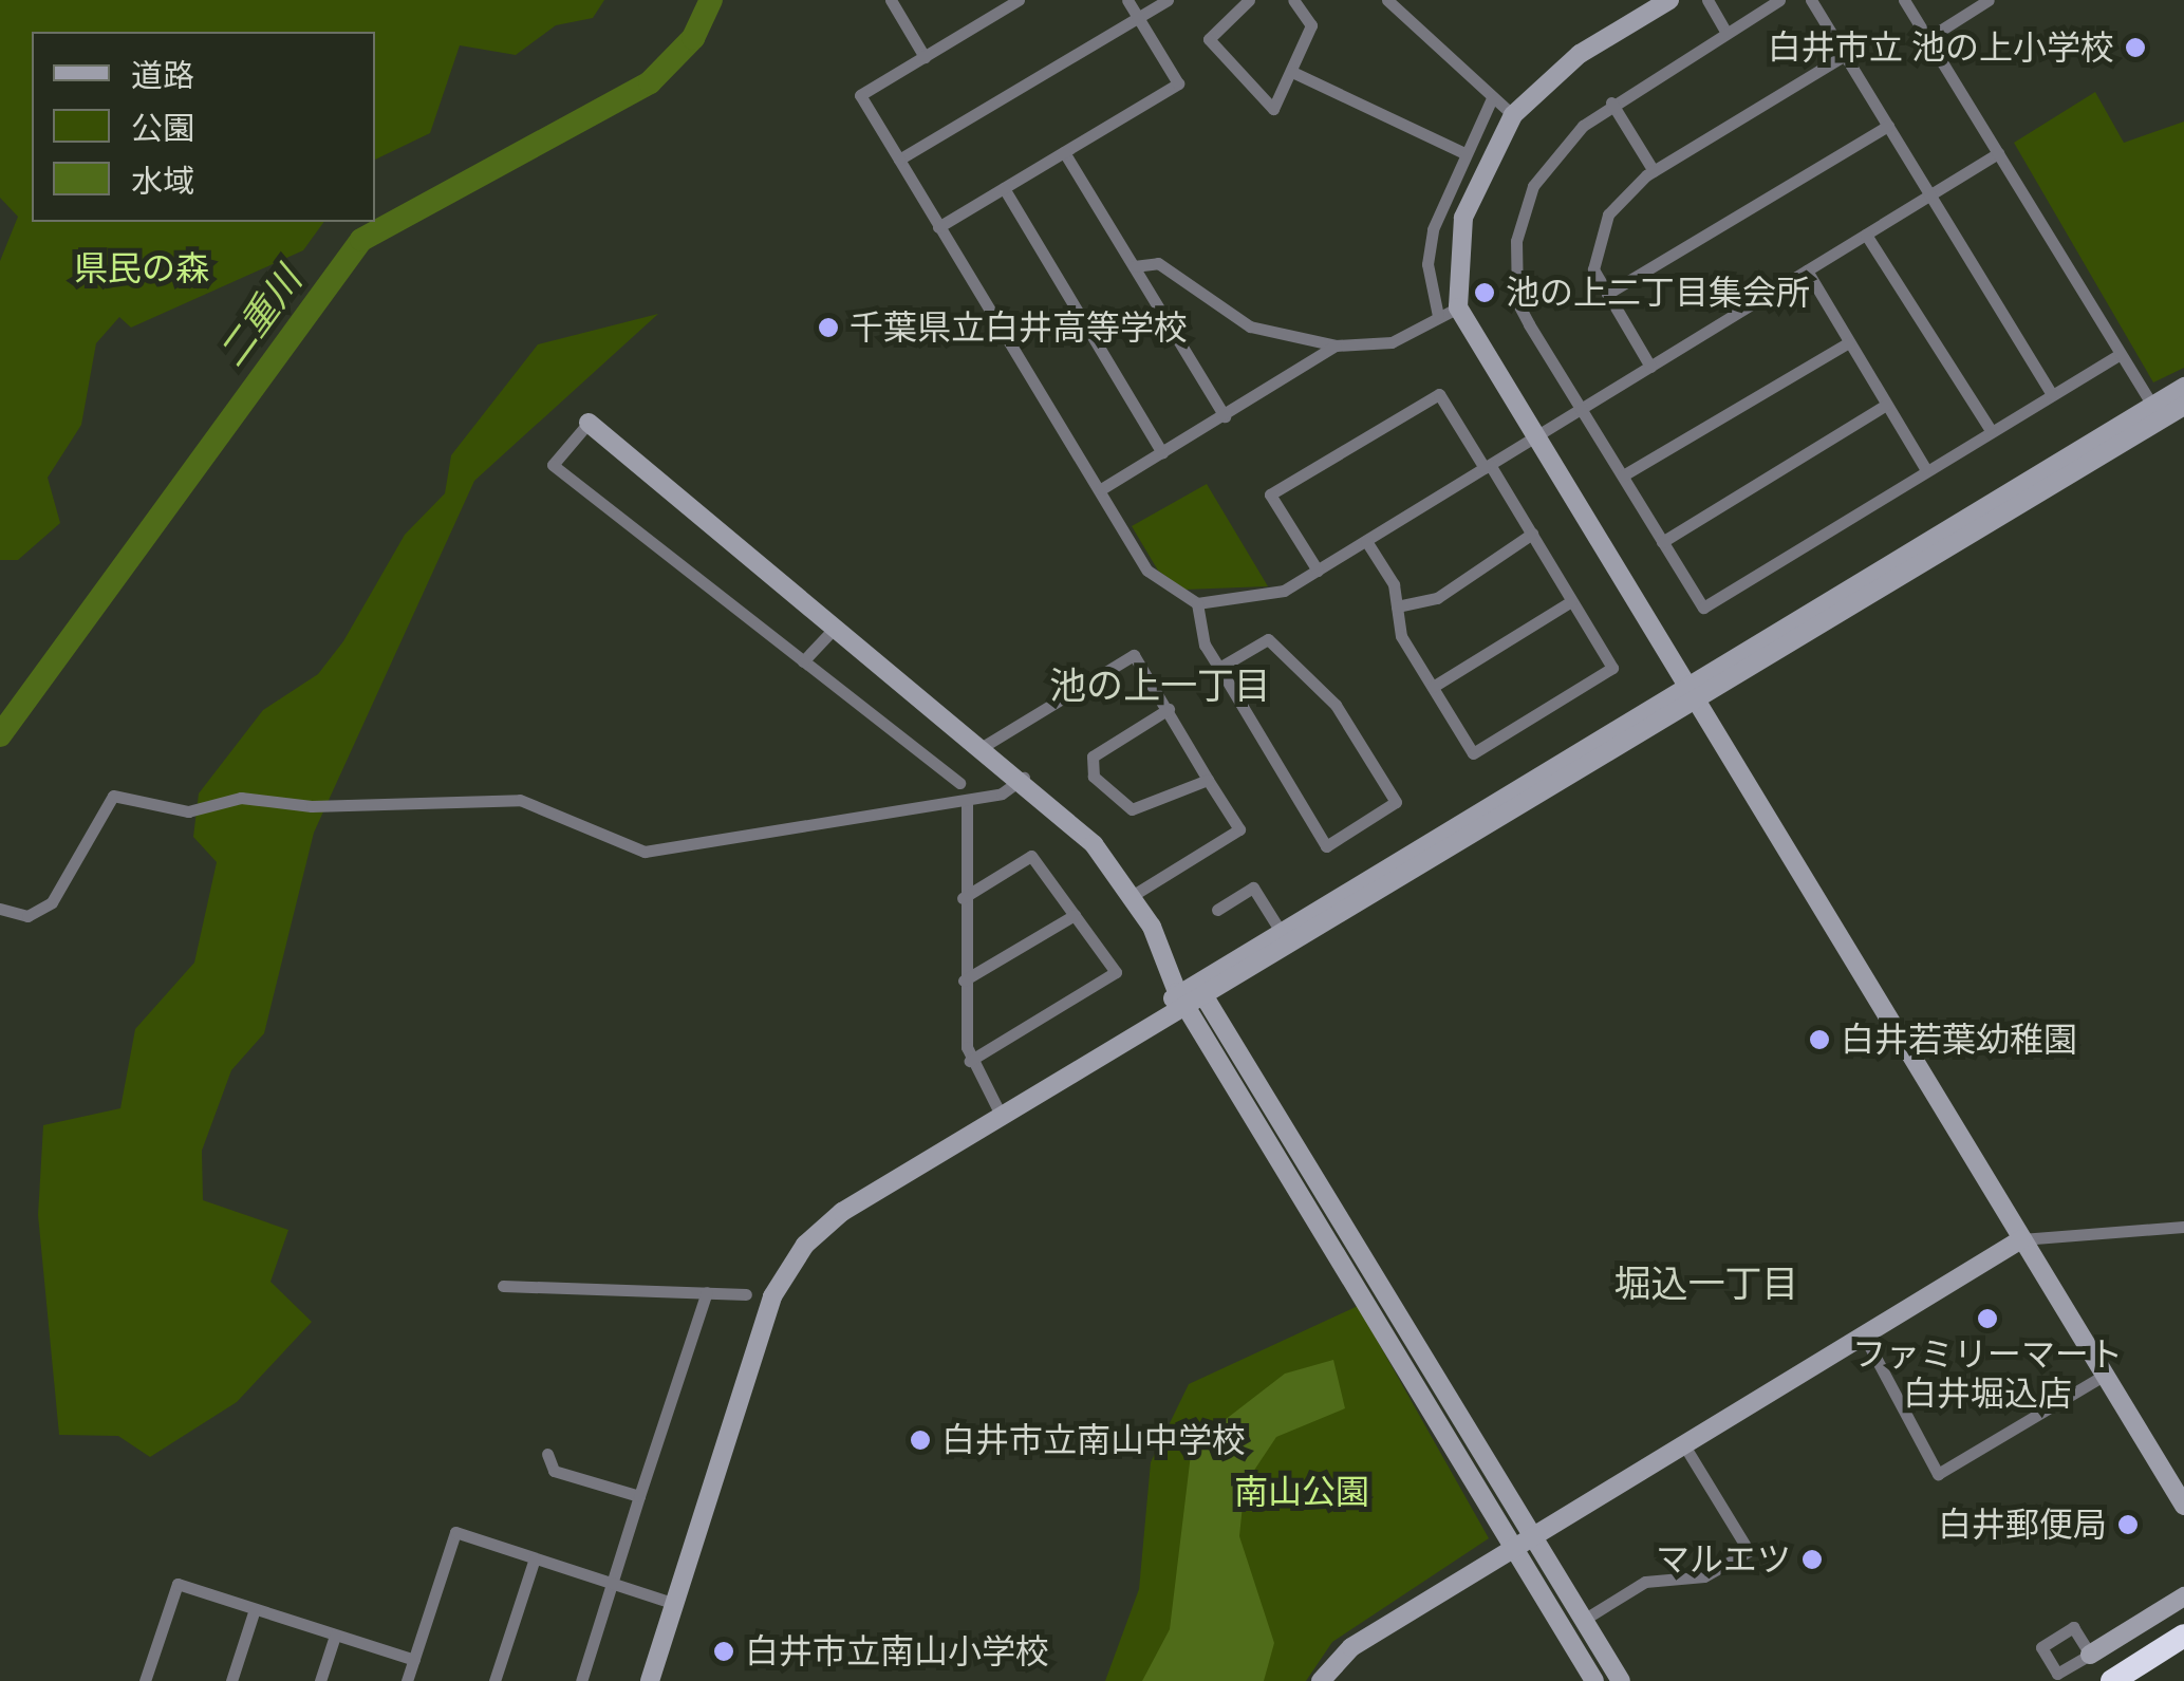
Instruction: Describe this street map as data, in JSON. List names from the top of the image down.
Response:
{
  "districts": ["池の上一丁目", "堀込一丁目"],
  "water": ["二重川"],
  "parks": ["県民の森", "南山公園"],
  "places": [
    "白井市立 池の上小学校",
    "池の上二丁目集会所",
    "千葉県立白井高等学校",
    "白井若葉幼稚園",
    "ファミリーマート 白井堀込店",
    "白井市立南山中学校",
    "白井郵便局",
    "マルエツ",
    "白井市立南山小学校"
  ],
  "legend": ["道路", "公園", "水域"]
}
